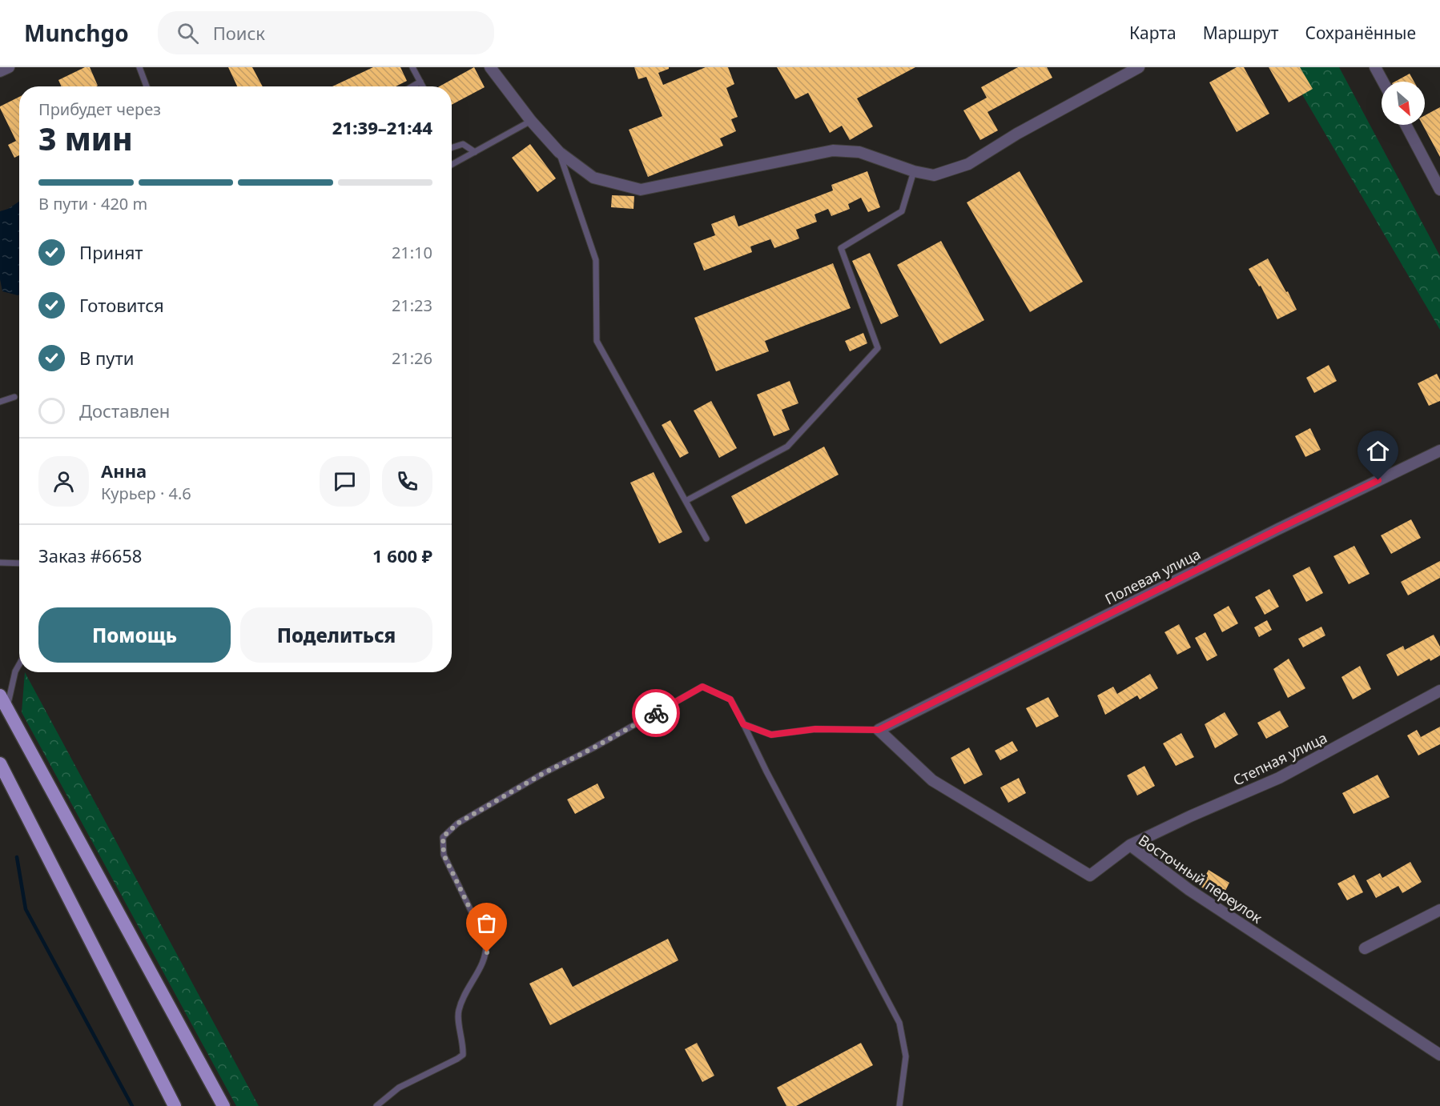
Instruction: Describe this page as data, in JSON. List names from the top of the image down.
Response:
{
  "streets": {
    "street": ["Полевая улица", "Степная улица", "Восточный переулок"]
  },
  "crossings": [
    ["Полевая улица", "Восточный переулок"],
    ["Степная улица", "Восточный переулок"]
  ],
  "north": "bottom right",
  "page": {
    "header": "Munchgo",
    "search": "Поиск",
    "nav": ["Карта", "Маршрут", "Сохранённые"],
    "heading": ["3 мин", "Прибудет через", "21:39–21:44"],
    "panel": [
      "Анна",
      "Курьер · 4.6",
      "Заказ #6658",
      "1 600 ₽"
    ],
    "bar": "В пути · 420 m",
    "list": [
      ["Принят", "21:10"],
      ["Готовится", "21:23"],
      ["В пути", "21:26"],
      "Доставлен"
    ],
    "buttons": ["Помощь", "Поделиться"]
  }
}
